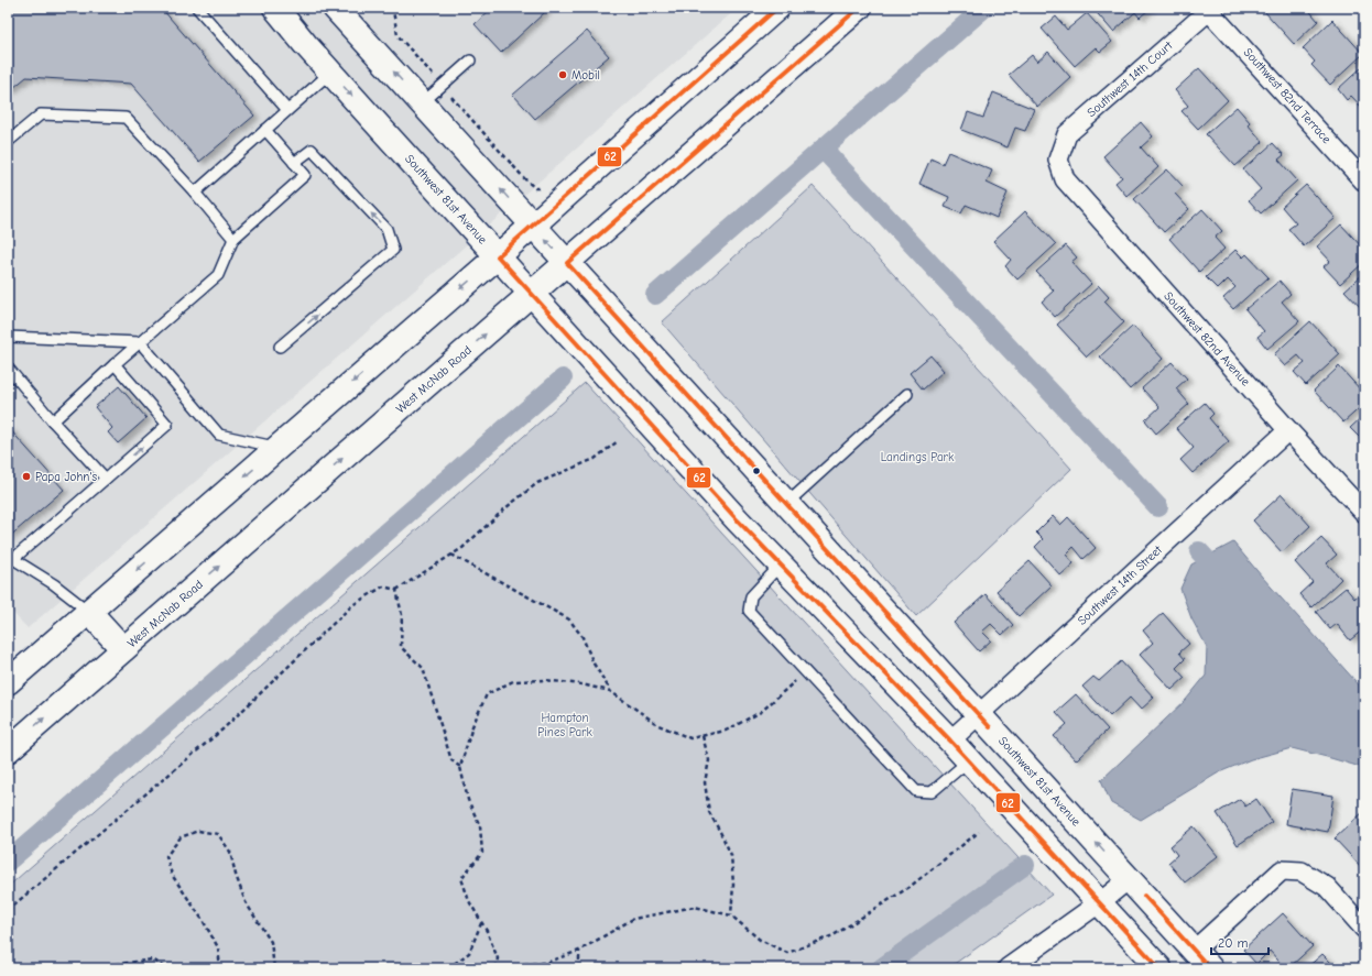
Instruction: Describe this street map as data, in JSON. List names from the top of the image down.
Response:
{
  "streets": {
    "street": [
      "Southwest 14th Court",
      "Southwest 82nd Terrace",
      "Southwest 81st Avenue",
      "Southwest 82nd Avenue",
      "West McNab Road",
      "Southwest 14th Street"
    ]
  },
  "crossings": [
    ["Southwest 14th Court", "Southwest 82nd Terrace"],
    ["Southwest 14th Court", "Southwest 82nd Avenue"],
    ["Southwest 81st Avenue", "West McNab Road"],
    ["Southwest 81st Avenue", "Southwest 14th Street"],
    ["Southwest 82nd Avenue", "Southwest 14th Street"]
  ],
  "parks": ["Landings Park", "Hampton Pines Park"],
  "places": ["Mobil", "Papa John's"],
  "lines": ["transit line 62"],
  "scale_bar": "20 m"
}
